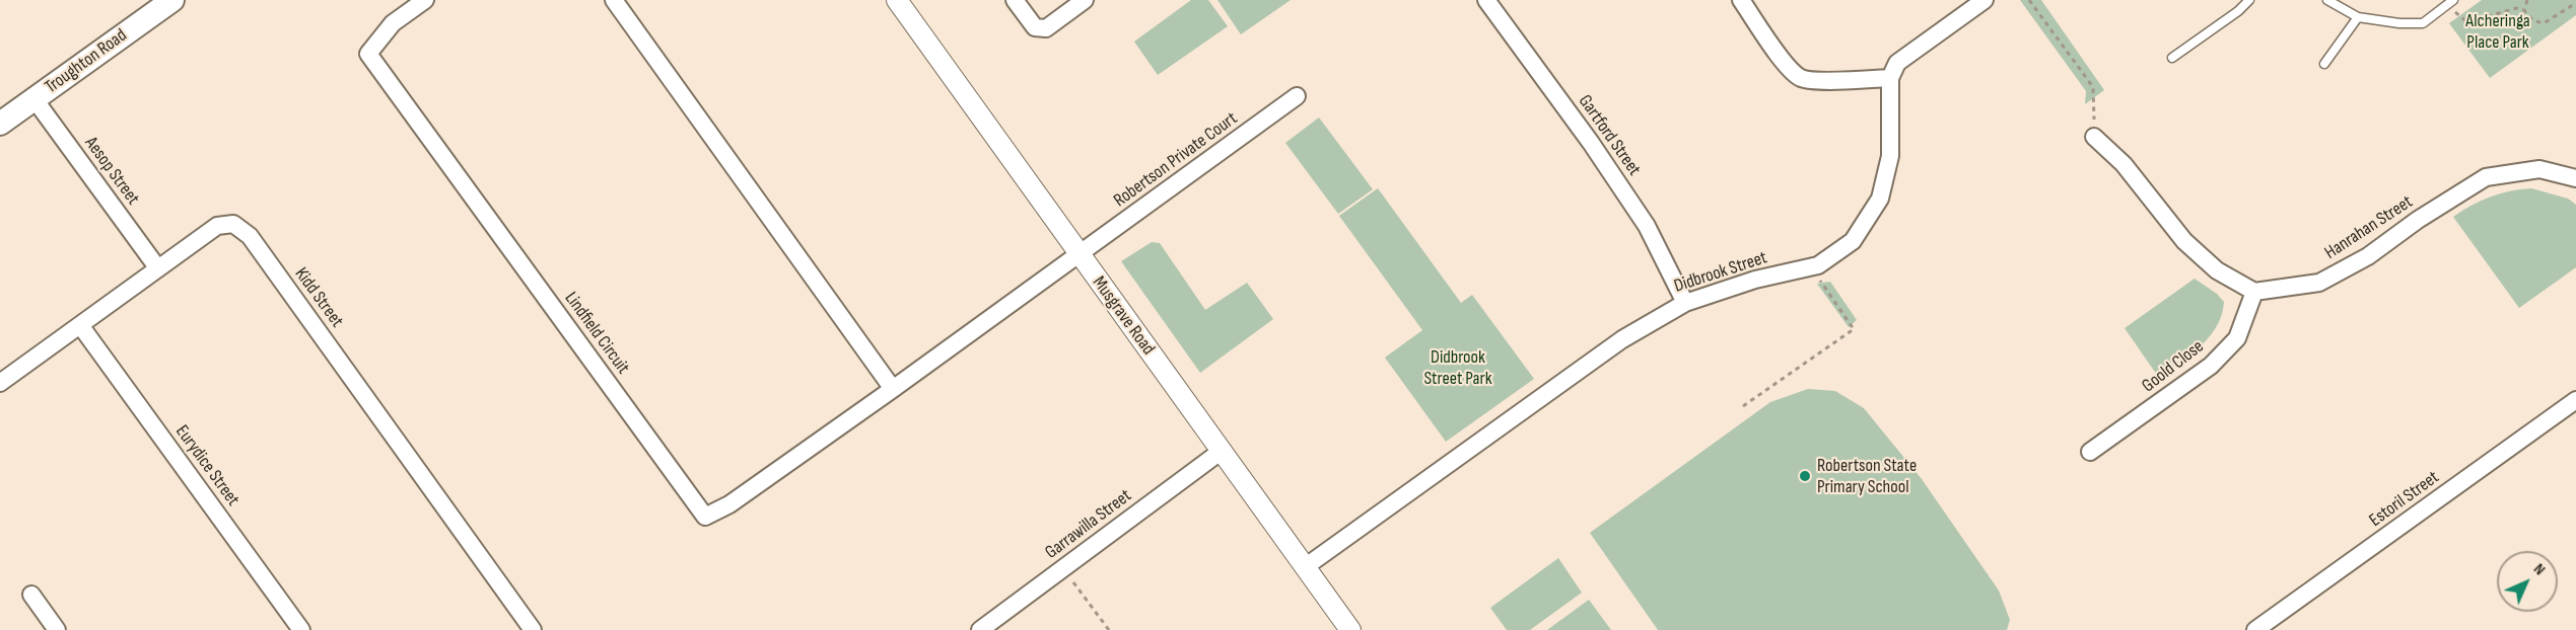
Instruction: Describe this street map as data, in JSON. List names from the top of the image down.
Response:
{
  "streets": {
    "main road": ["Troughton Road"],
    "street": [
      "Gartford Street",
      "Robertson Private Court",
      "Aesop Street",
      "Hanrahan Street",
      "Didbrook Street",
      "Kidd Street",
      "Musgrave Road",
      "Lindfield Circuit",
      "Goold Close",
      "Eurydice Street",
      "Estoril Street",
      "Garrawilla Street"
    ]
  },
  "crossings": [
    ["Troughton Road", "Aesop Street"],
    ["Gartford Street", "Didbrook Street"],
    ["Robertson Private Court", "Musgrave Road"],
    ["Robertson Private Court", "Lindfield Circuit"],
    ["Aesop Street", "Kidd Street"],
    ["Hanrahan Street", "Goold Close"],
    ["Didbrook Street", "Musgrave Road"],
    ["Kidd Street", "Eurydice Street"],
    ["Musgrave Road", "Lindfield Circuit"],
    ["Musgrave Road", "Garrawilla Street"]
  ],
  "parks": ["Alcheringa Place Park", "Didbrook Street Park"],
  "places": ["Robertson State Primary School"],
  "north": "top right"
}
